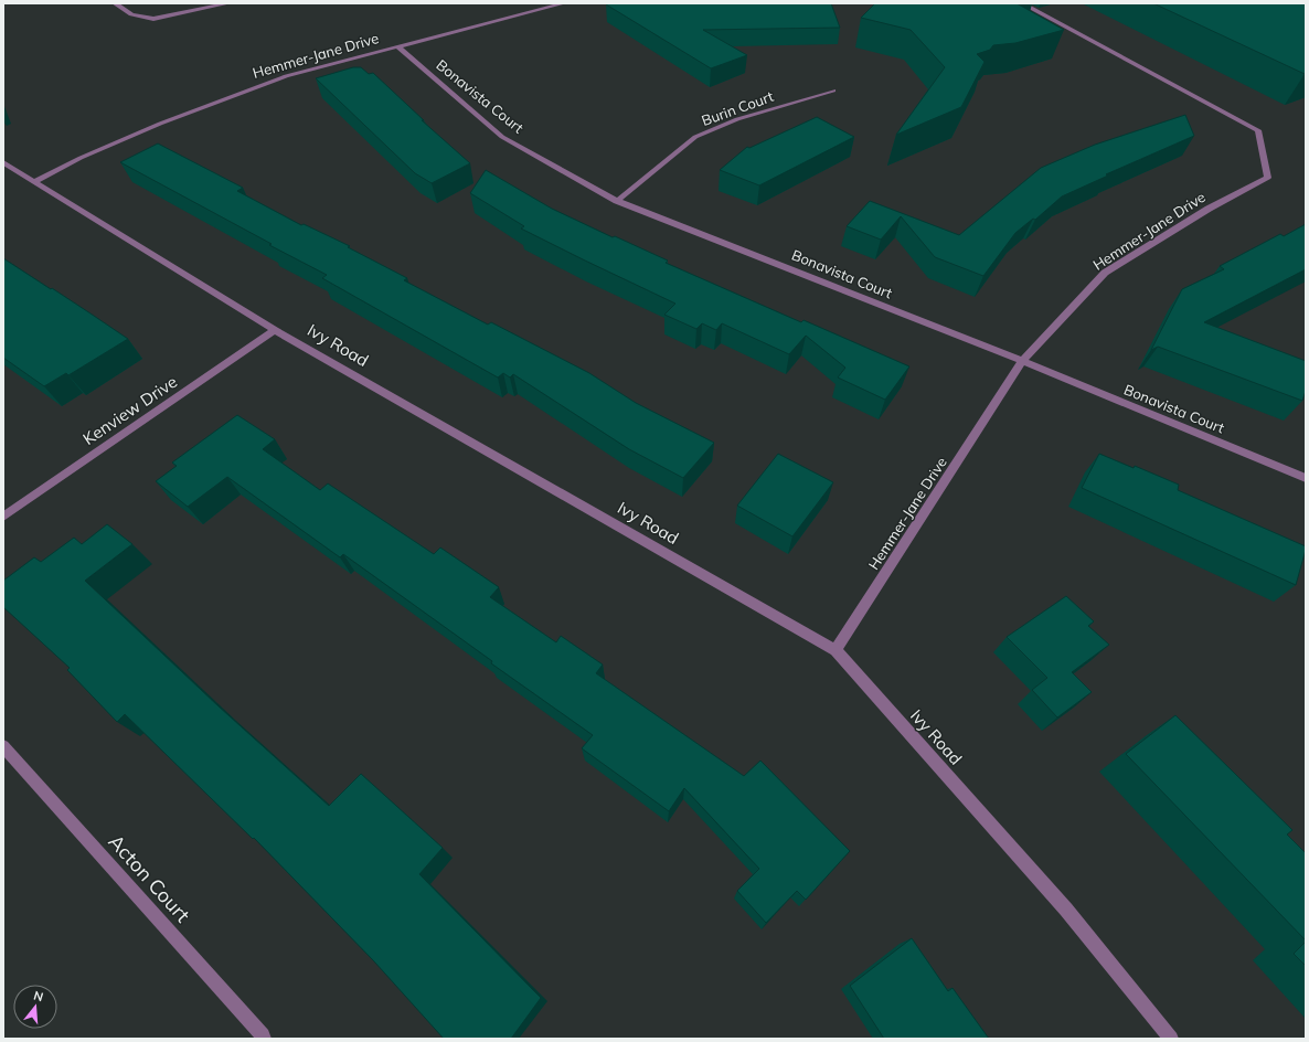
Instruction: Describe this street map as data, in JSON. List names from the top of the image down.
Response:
{
  "streets": {
    "street": [
      "Hemmer-Jane Drive",
      "Bonavista Court",
      "Burin Court",
      "Ivy Road",
      "Kenview Drive",
      "Acton Court"
    ]
  },
  "crossings": [
    ["Hemmer-Jane Drive", "Bonavista Court"],
    ["Hemmer-Jane Drive", "Ivy Road"],
    ["Bonavista Court", "Burin Court"],
    ["Ivy Road", "Kenview Drive"]
  ],
  "north": "top"
}
